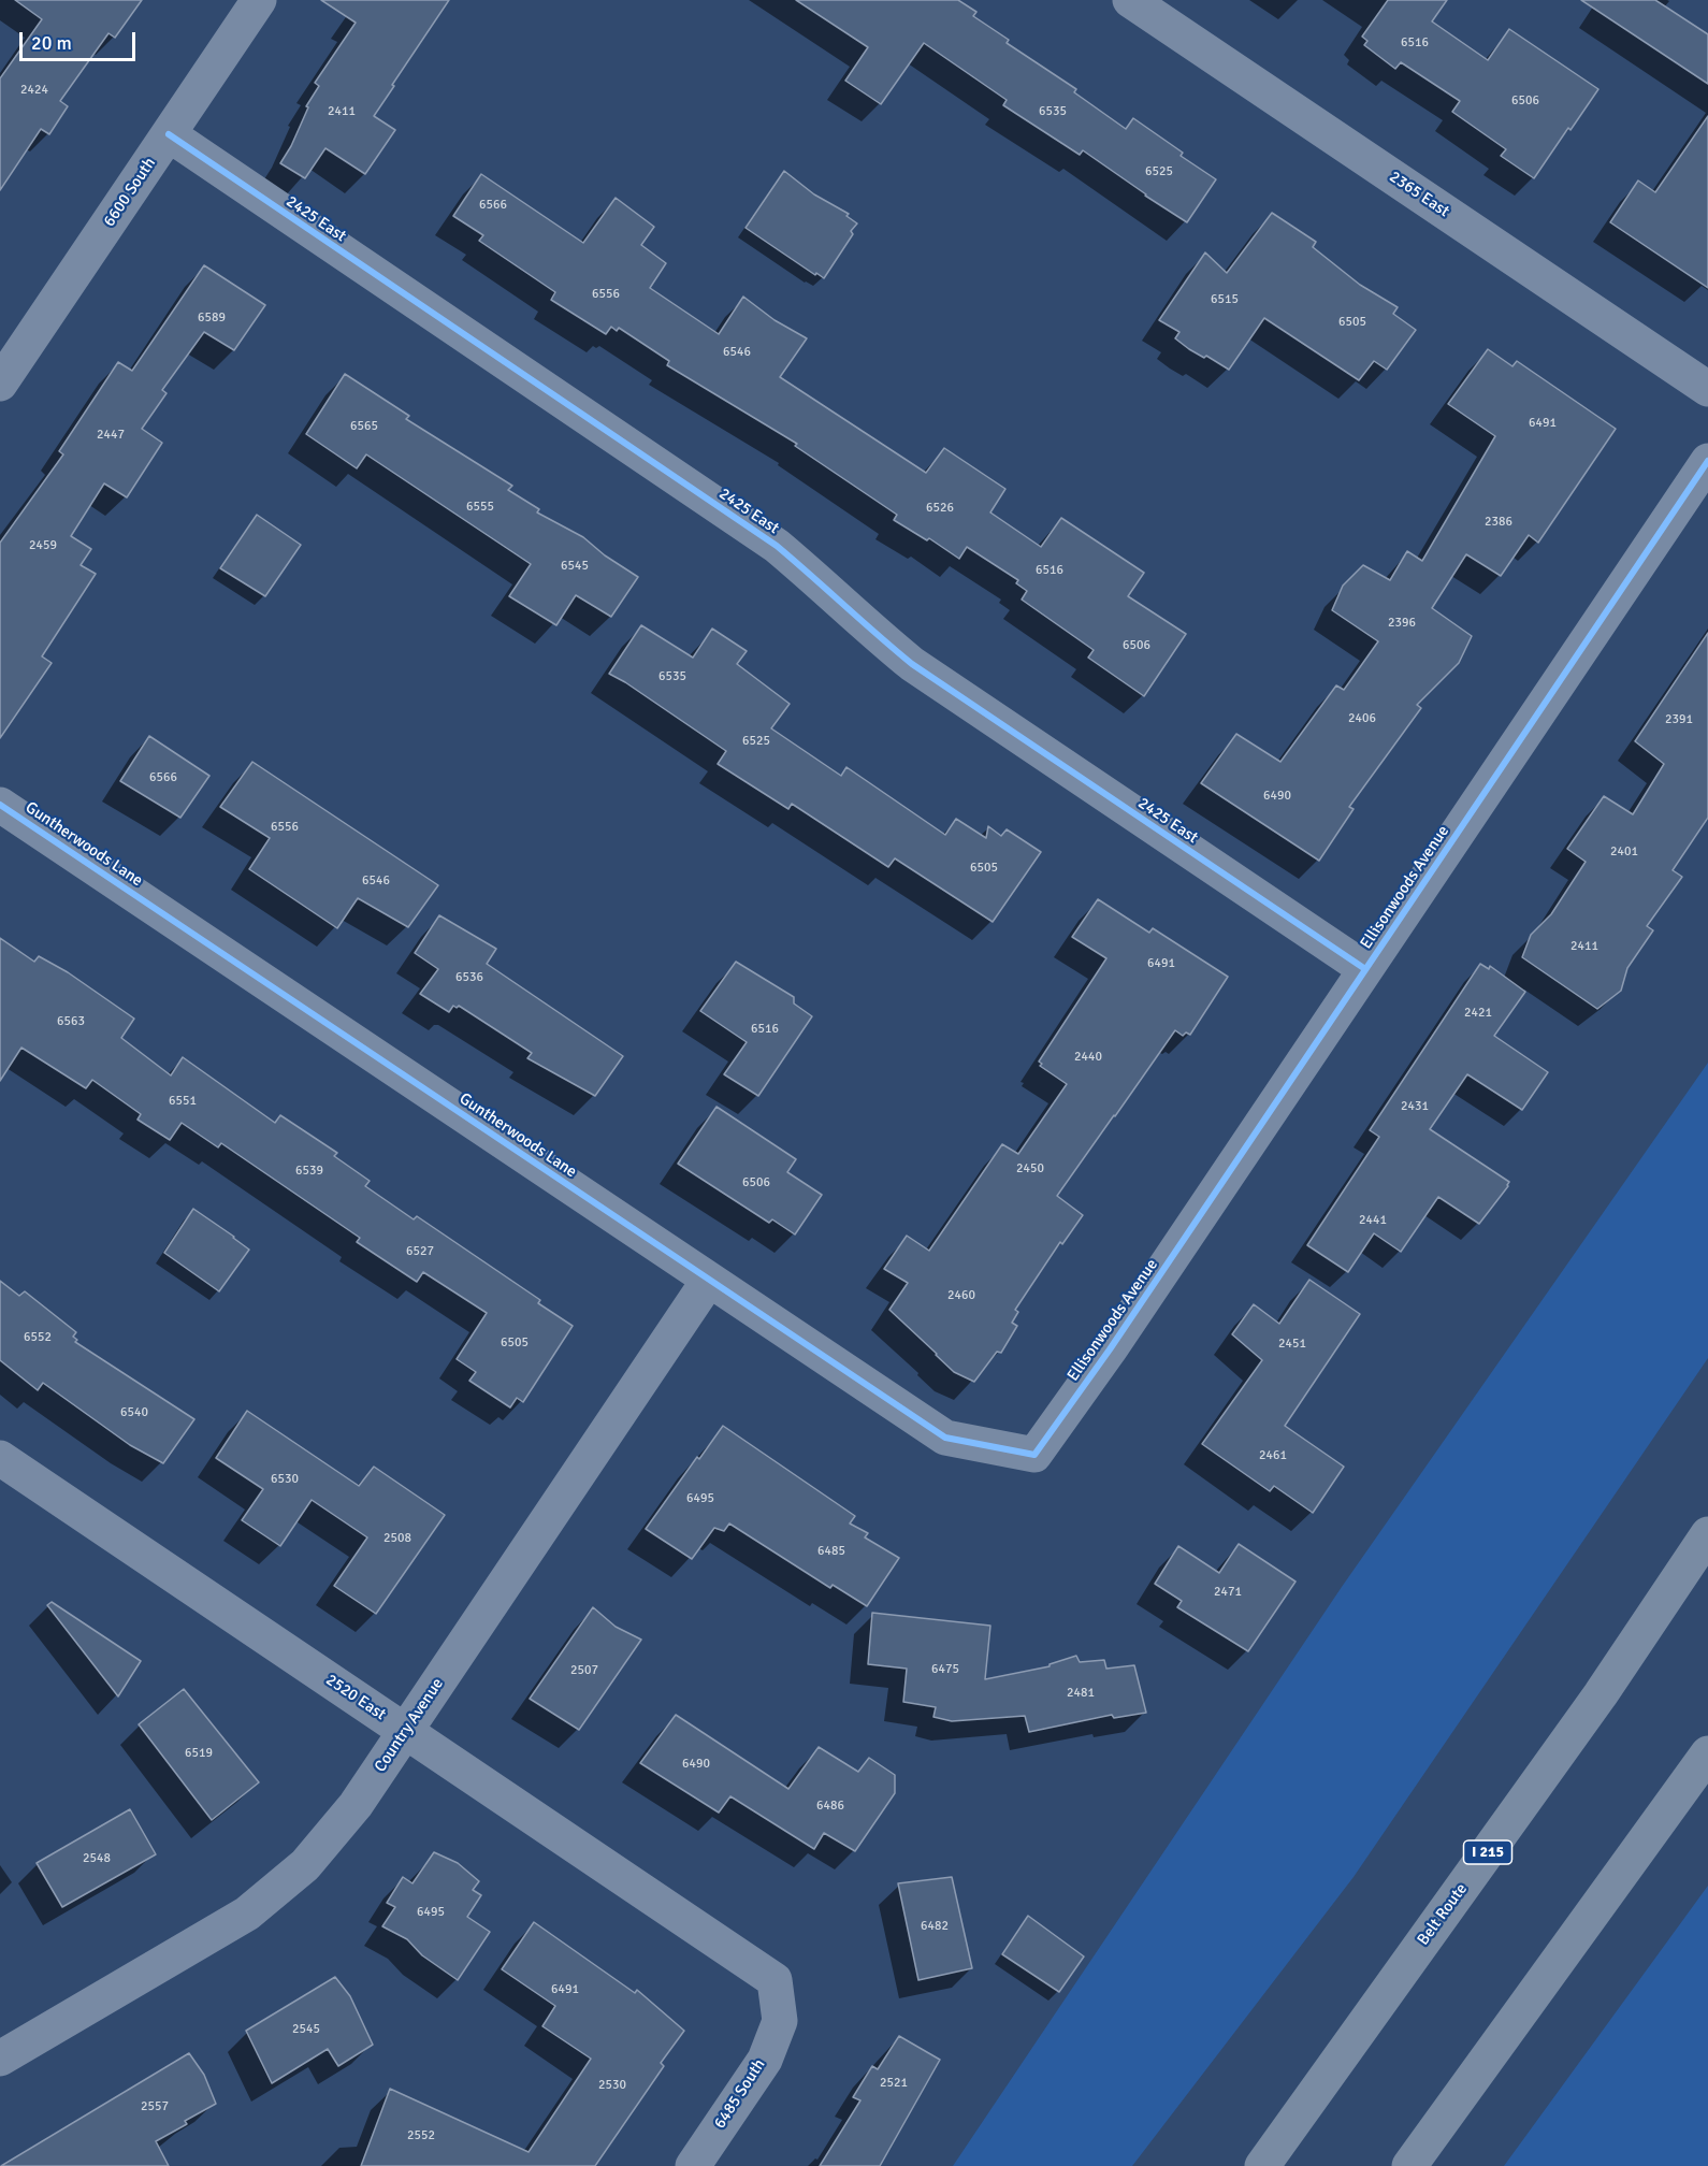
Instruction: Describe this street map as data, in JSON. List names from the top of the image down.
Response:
{
  "streets": {
    "highway": ["I 215", "Belt Route"],
    "street": [
      "6600 South",
      "2365 East",
      "2425 East",
      "Guntherwoods Lane",
      "Ellisonwoods Avenue",
      "2520 East",
      "Country Avenue",
      "6485 South"
    ]
  },
  "crossings": [
    ["6600 South", "2425 East"],
    ["2425 East", "Ellisonwoods Avenue"],
    ["Guntherwoods Lane", "Ellisonwoods Avenue"],
    ["Guntherwoods Lane", "Country Avenue"],
    ["2520 East", "Country Avenue"],
    ["2520 East", "6485 South"]
  ],
  "house_numbers": [
    "6516",
    "2424",
    "6506",
    "2411",
    "6535",
    "6525",
    "6566",
    "6556",
    "6515",
    "6589",
    "6505",
    "6546",
    "6491",
    "6565",
    "2447",
    "6555",
    "6526",
    "2386",
    "2459",
    "6545",
    "6516",
    "2396",
    "6506",
    "6535",
    "2406",
    "2391",
    "6525",
    "6566",
    "6490",
    "6556",
    "2401",
    "6505",
    "6546",
    "2411",
    "6491",
    "6536",
    "2421",
    "6563",
    "6516",
    "2440",
    "6551",
    "2431",
    "2450",
    "6539",
    "6506",
    "2441",
    "6527",
    "2460",
    "6552",
    "6505",
    "2451",
    "6540",
    "2461",
    "6530",
    "6495",
    "2508",
    "6485",
    "2471",
    "6475",
    "2507",
    "2481",
    "6519",
    "6490",
    "6486",
    "2548",
    "6495",
    "6482",
    "6491",
    "2545",
    "2521",
    "2530",
    "2557",
    "2552"
  ],
  "scale_bar": "20 m"
}
